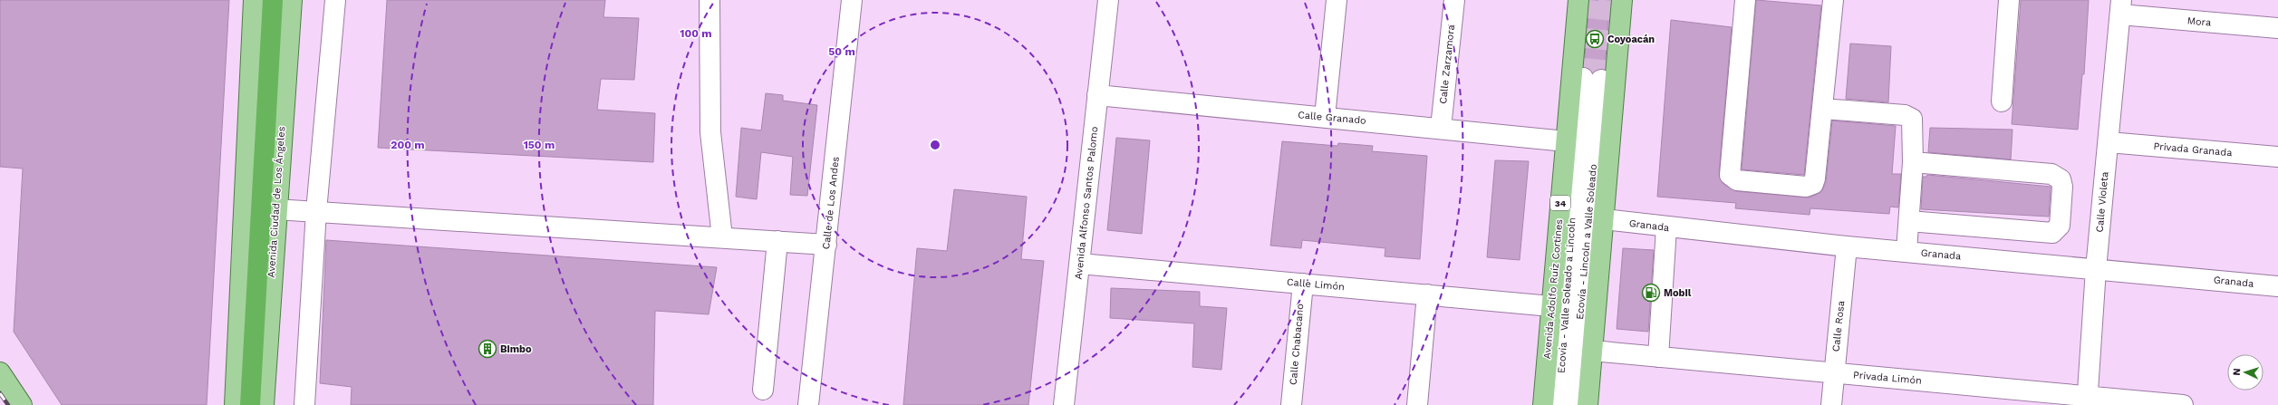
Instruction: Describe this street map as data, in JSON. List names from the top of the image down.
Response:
{
  "streets": {
    "main road": ["Avenida Ciudad de Los Ángeles", "34", "Avenida Adolfo Ruíz Cortines"],
    "street": [
      "Mora",
      "Calle Zarzamora",
      "Calle Granado",
      "Privada Granada",
      "Calle Violeta",
      "Calle de Los Andes",
      "Avenida Alfonso Santos Palomo",
      "Granada",
      "Ecovía - Lincoln a Valle Soleado",
      "Calle Limón",
      "Ecovía - Valle Soleado a Lincoln",
      "Calle Rosa",
      "Calle Chabacano",
      "Privada Limón"
    ]
  },
  "crossings": [
    ["Mora", "Calle Violeta"],
    ["Calle Zarzamora", "Calle Granado"],
    ["Calle Granado", "Avenida Alfonso Santos Palomo"],
    ["Calle Granado", "Avenida Adolfo Ruíz Cortines"],
    ["Privada Granada", "Calle Violeta"],
    ["Calle Violeta", "Granada"],
    ["Calle Violeta", "Privada Limón"],
    ["Avenida Alfonso Santos Palomo", "Calle Limón"],
    ["Granada", "Calle Rosa"],
    ["Ecovía - Lincoln a Valle Soleado", "Ecovía - Valle Soleado a Lincoln"],
    ["Calle Limón", "Avenida Adolfo Ruíz Cortines"],
    ["Calle Limón", "Calle Chabacano"],
    ["Calle Rosa", "Privada Limón"]
  ],
  "places": {
    "bus stop": ["Coyoacán"],
    "fuel station": ["Mobil"],
    "building": ["Bimbo"]
  },
  "north": "left",
  "rings": [
    "100 m",
    "50 m",
    "150 m",
    "200 m"
  ]
}
